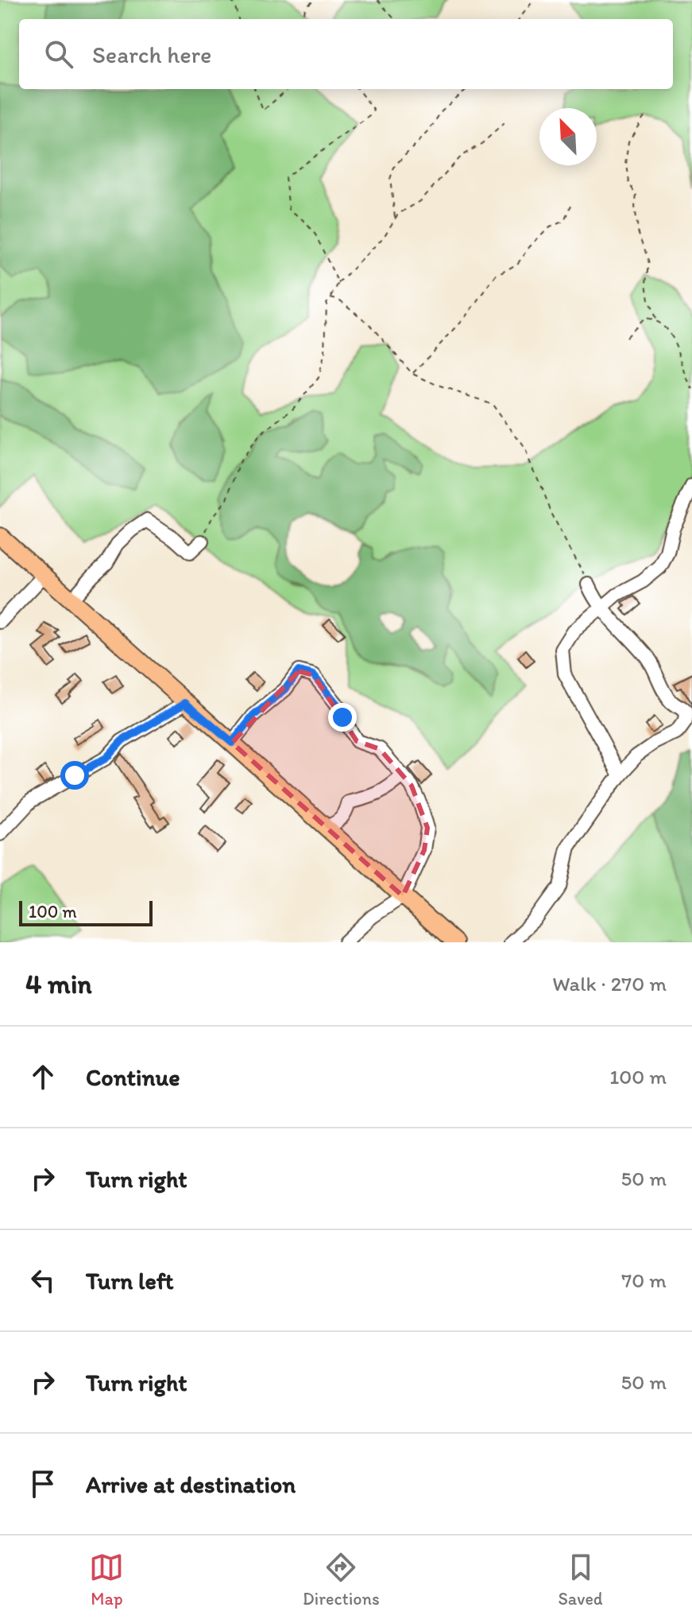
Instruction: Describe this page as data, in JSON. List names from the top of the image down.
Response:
{
  "scale_bar": "100 m",
  "north": "top left",
  "page": {
    "search": "Search here",
    "scale": "100 m",
    "heading": ["4 min", "Walk · 270 m"],
    "list": [
      ["Continue", "100 m"],
      ["Turn right", "50 m"],
      ["Turn left", "70 m"],
      ["Turn right", "50 m"],
      "Arrive at destination"
    ],
    "nav": ["Map", "Directions", "Saved"]
  }
}
